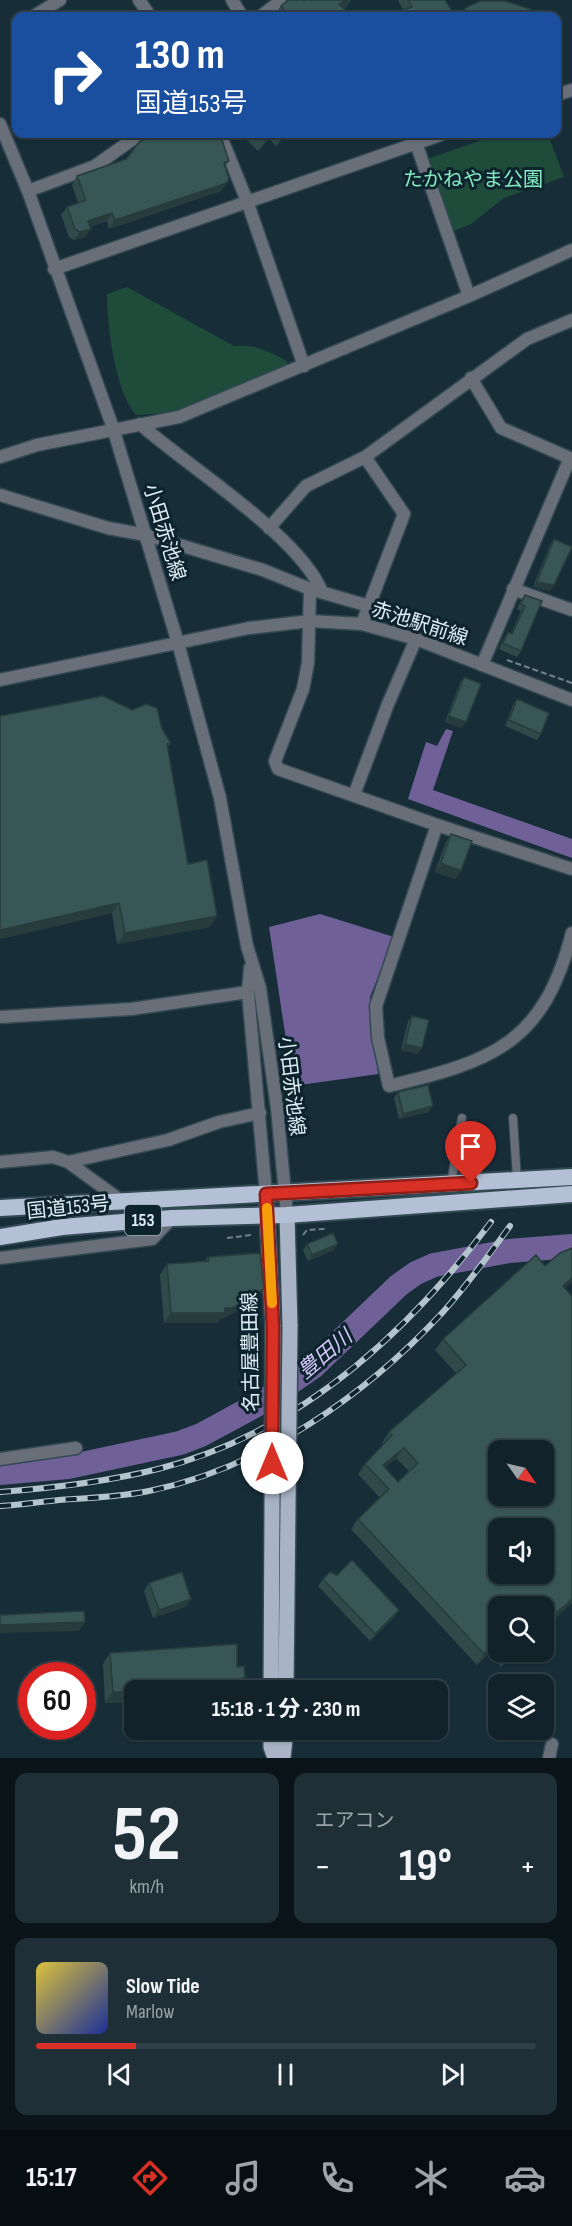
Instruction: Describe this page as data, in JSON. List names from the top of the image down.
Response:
{
  "streets": {
    "highway": ["国道153号", "153"],
    "main road": ["名古屋豊田線"],
    "street": ["小田赤池線", "赤池駅前線"]
  },
  "crossings": [
    ["小田赤池線", "赤池駅前線"],
    ["小田赤池線", "国道153号"],
    ["小田赤池線", "名古屋豊田線"],
    ["国道153号", "153"],
    ["国道153号", "名古屋豊田線"]
  ],
  "water": ["豊田川"],
  "parks": ["たかねやま公園"],
  "north": "bottom right",
  "page": {
    "turn": ["130 m", "国道153号"],
    "limit": "60",
    "trip": "15:18 · 1 分 · 230 m",
    "tile": [
      ["52", "km/h"],
      "エアコン"
    ],
    "heat": ["−", "19°", "+"],
    "song": ["Slow Tide", "Marlow"],
    "tabs": "15:17"
  }
}
